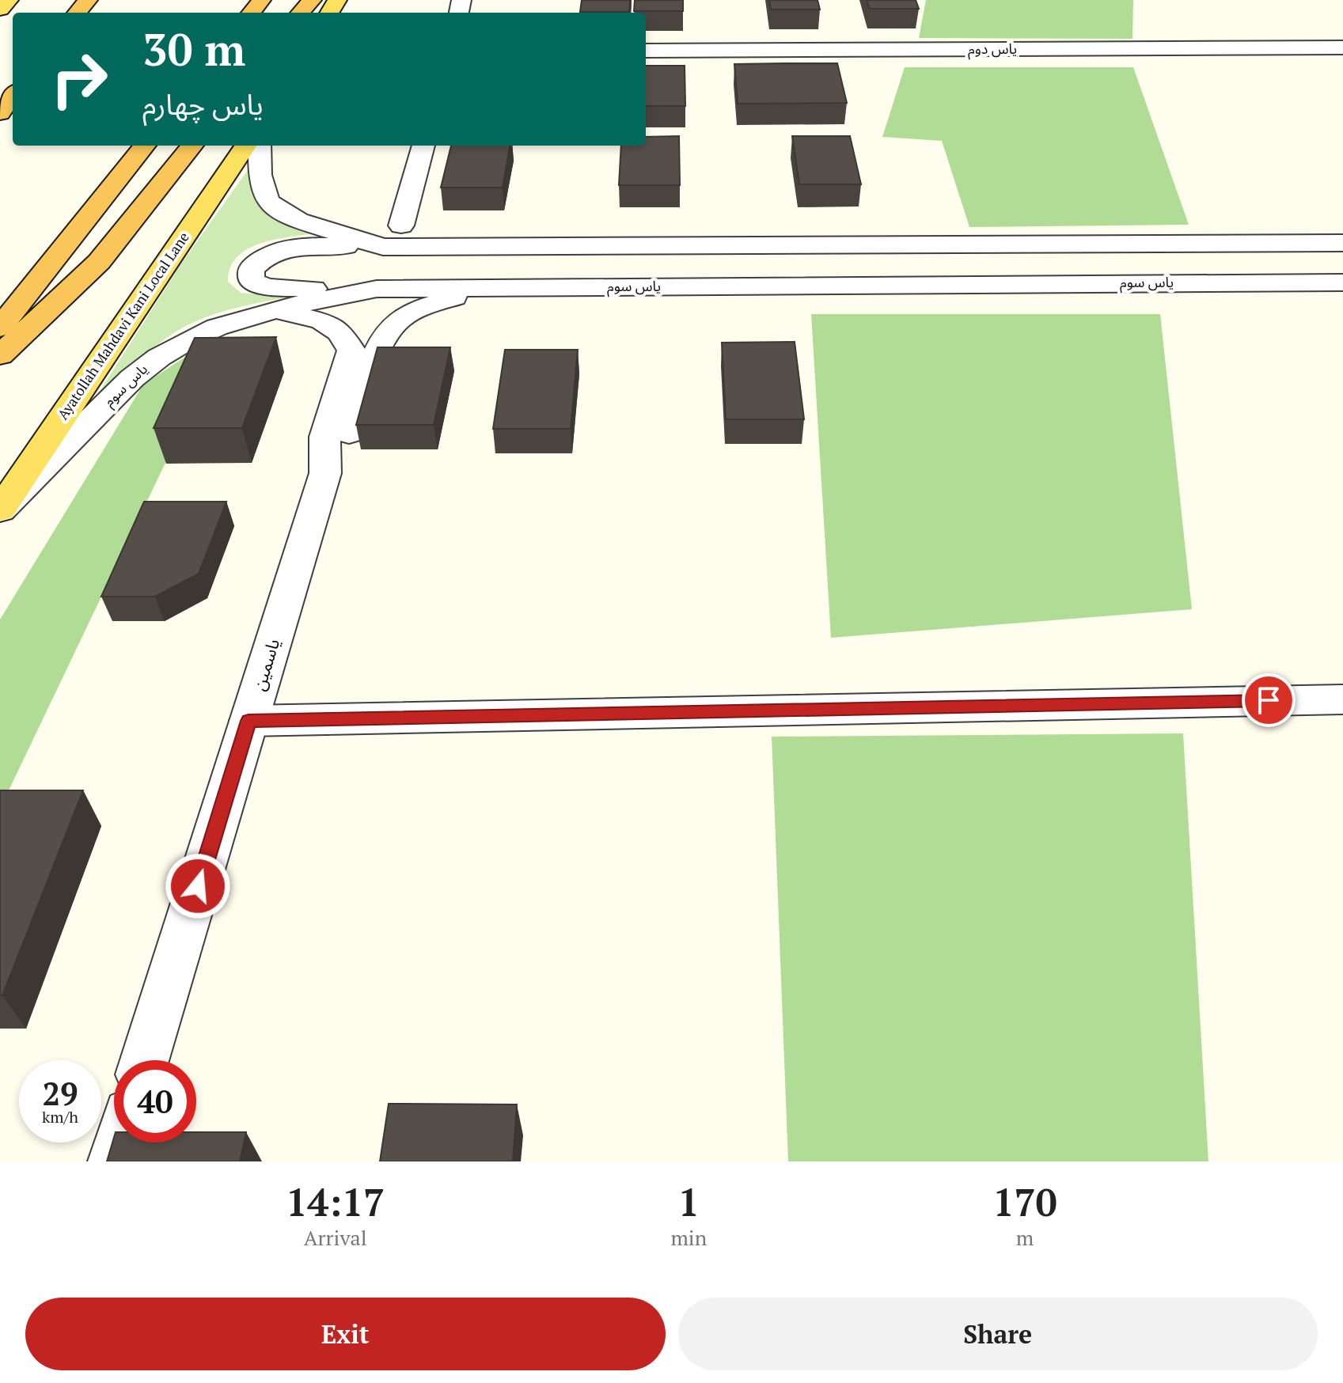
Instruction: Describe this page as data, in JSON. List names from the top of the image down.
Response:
{
  "streets": {
    "main road": ["Ayatollah Mahdavi Kani Local Lane"],
    "street": ["یاس دوم", "یاس سوم", "یاسمین"]
  },
  "crossings": [
    ["یاس سوم", "Ayatollah Mahdavi Kani Local Lane"]
  ],
  "page": {
    "turn": ["30 m", "یاس چهارم"],
    "speed": "29 km/h",
    "limit": "40",
    "eta": [
      "14:17",
      "Arrival",
      "1",
      "min",
      "170",
      "m"
    ],
    "buttons": ["Exit", "Share"]
  }
}
